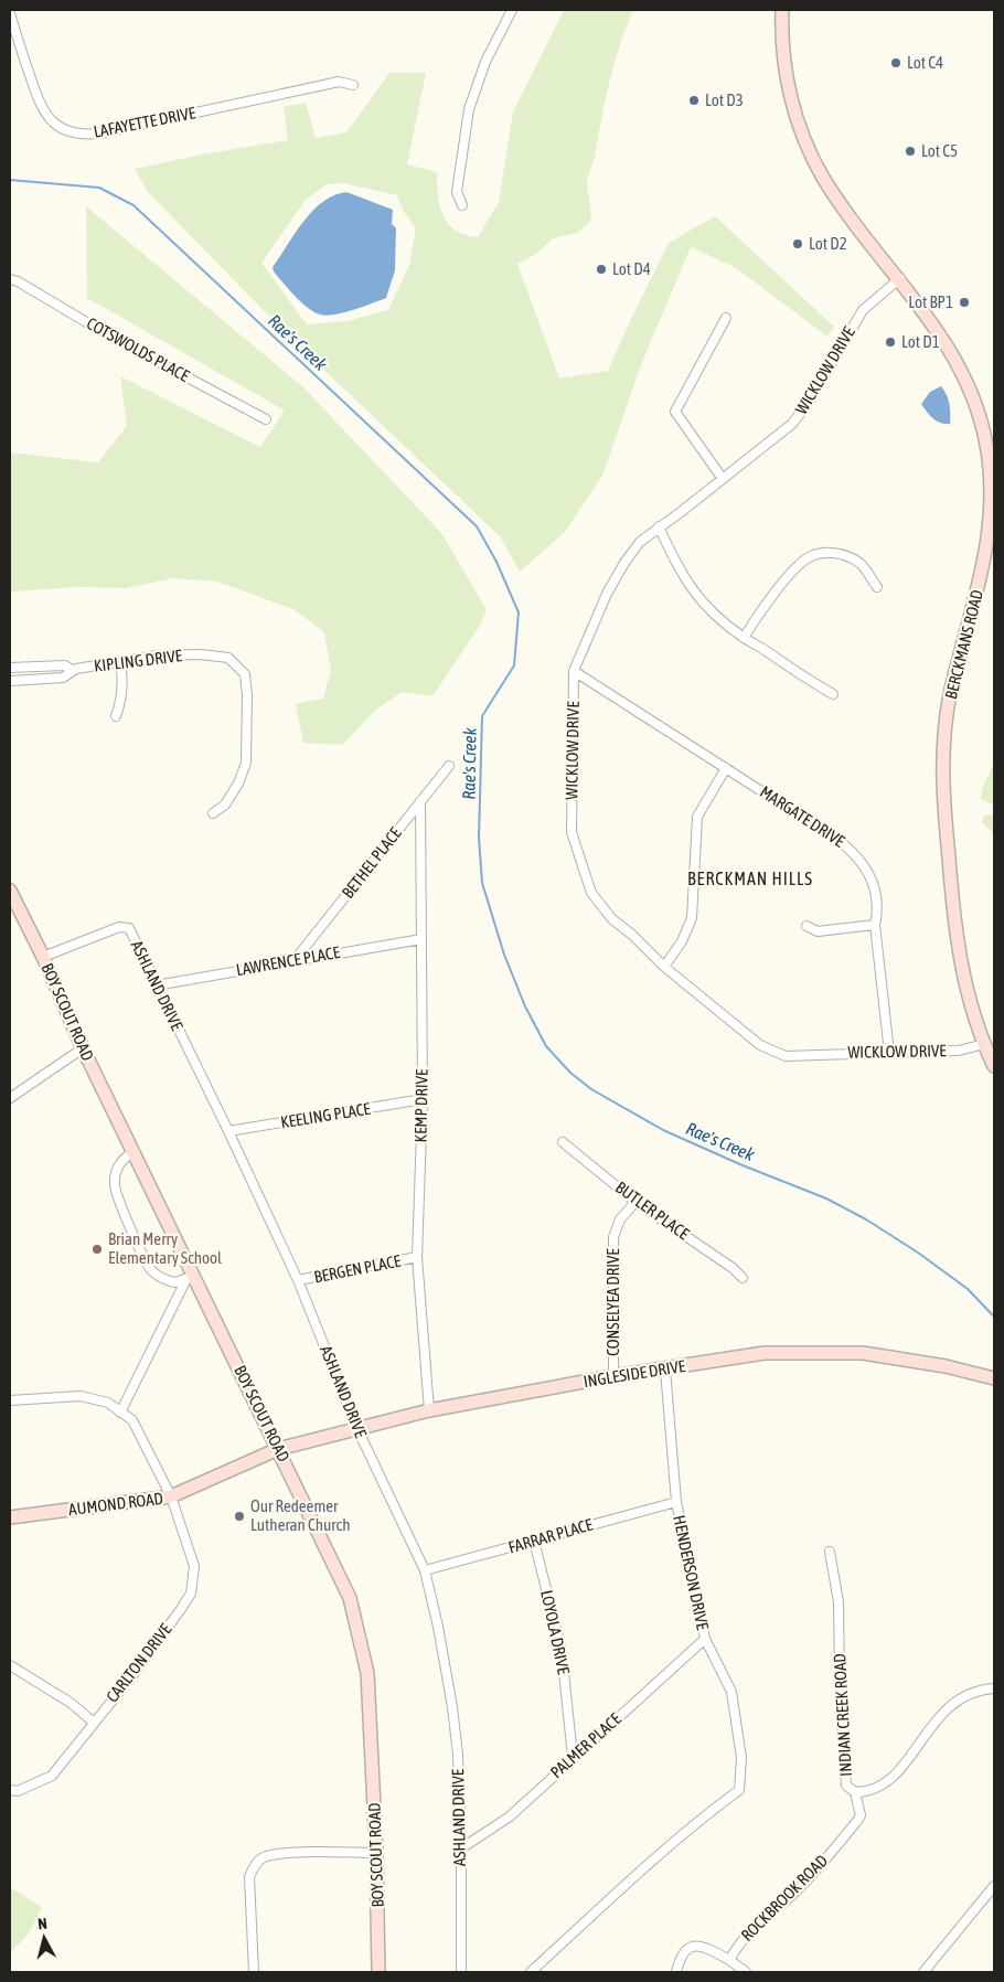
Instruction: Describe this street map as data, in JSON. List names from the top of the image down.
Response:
{
  "streets": {
    "street": [
      "LAFAYETTE DRIVE",
      "COTSWOLDS PLACE",
      "WICKLOW DRIVE",
      "BERCKMANS ROAD",
      "KIPLING DRIVE",
      "MARGATE DRIVE",
      "BETHEL PLACE",
      "LAWRENCE PLACE",
      "ASHLAND DRIVE",
      "BOY SCOUT ROAD",
      "KEMP DRIVE",
      "KEELING PLACE",
      "BUTLER PLACE",
      "BERGEN PLACE",
      "CONSELYEA DRIVE",
      "INGLESIDE DRIVE",
      "AUMOND ROAD",
      "FARRAR PLACE",
      "HENDERSON DRIVE",
      "LOYOLA DRIVE",
      "CARLTON DRIVE",
      "INDIAN CREEK ROAD",
      "PALMER PLACE",
      "ROCKBROOK ROAD"
    ]
  },
  "crossings": [
    ["WICKLOW DRIVE", "BERCKMANS ROAD"],
    ["WICKLOW DRIVE", "MARGATE DRIVE"],
    ["BETHEL PLACE", "LAWRENCE PLACE"],
    ["BETHEL PLACE", "KEMP DRIVE"],
    ["LAWRENCE PLACE", "ASHLAND DRIVE"],
    ["LAWRENCE PLACE", "KEMP DRIVE"],
    ["ASHLAND DRIVE", "BOY SCOUT ROAD"],
    ["ASHLAND DRIVE", "KEELING PLACE"],
    ["ASHLAND DRIVE", "BERGEN PLACE"],
    ["ASHLAND DRIVE", "INGLESIDE DRIVE"],
    ["ASHLAND DRIVE", "FARRAR PLACE"],
    ["ASHLAND DRIVE", "PALMER PLACE"],
    ["BOY SCOUT ROAD", "INGLESIDE DRIVE"],
    ["BOY SCOUT ROAD", "AUMOND ROAD"],
    ["KEMP DRIVE", "KEELING PLACE"],
    ["KEMP DRIVE", "BERGEN PLACE"],
    ["KEMP DRIVE", "INGLESIDE DRIVE"],
    ["BUTLER PLACE", "CONSELYEA DRIVE"],
    ["CONSELYEA DRIVE", "INGLESIDE DRIVE"],
    ["INGLESIDE DRIVE", "AUMOND ROAD"],
    ["INGLESIDE DRIVE", "HENDERSON DRIVE"],
    ["AUMOND ROAD", "CARLTON DRIVE"],
    ["FARRAR PLACE", "HENDERSON DRIVE"],
    ["FARRAR PLACE", "LOYOLA DRIVE"],
    ["HENDERSON DRIVE", "PALMER PLACE"],
    ["LOYOLA DRIVE", "PALMER PLACE"],
    ["INDIAN CREEK ROAD", "ROCKBROOK ROAD"]
  ],
  "districts": ["BERCKMAN HILLS"],
  "water": ["Rae's Creek"],
  "places": [
    "Lot C4",
    "Lot D3",
    "Lot C5",
    "Lot D2",
    "Lot D4",
    "Lot BP1",
    "Lot D1",
    "Brian Merry Elementary School",
    "Our Redeemer Lutheran Church"
  ],
  "north": "top"
}
